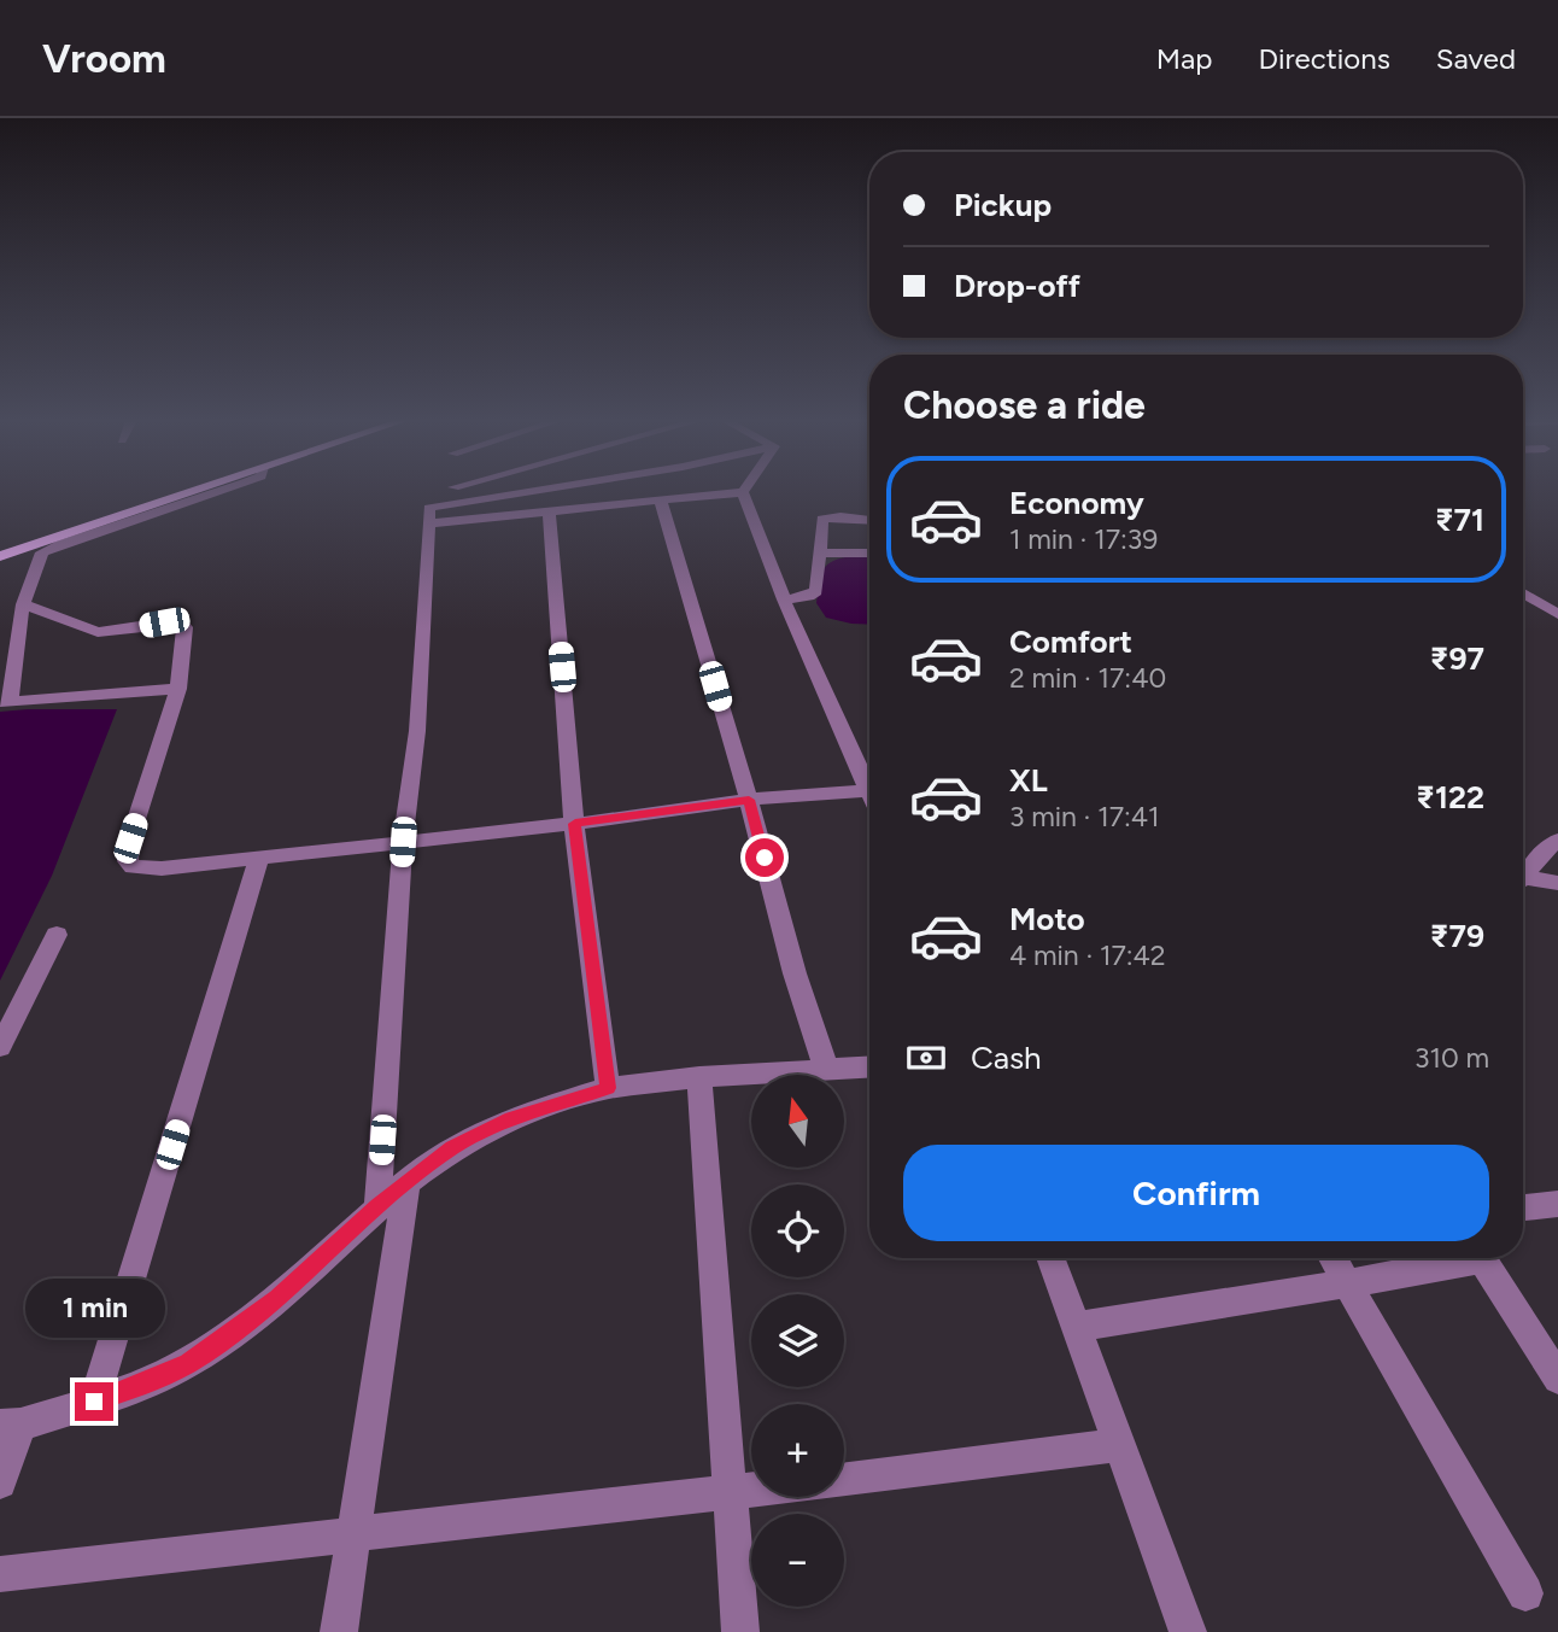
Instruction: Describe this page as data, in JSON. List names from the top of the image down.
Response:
{
  "north": "top",
  "page": {
    "header": "Vroom",
    "nav": ["Map", "Directions", "Saved"],
    "banner": ["Pickup", "Drop-off"],
    "heading": "Choose a ride",
    "list": [
      {
        "name": "Economy",
        "note": "1 min · 17:39",
        "value": "₹71"
      },
      {
        "name": "Comfort",
        "note": "2 min · 17:40",
        "value": "₹97"
      },
      {
        "name": "XL",
        "note": "3 min · 17:41",
        "value": "₹122"
      },
      {
        "name": "Moto",
        "note": "4 min · 17:42",
        "value": "₹79"
      }
    ],
    "pay": ["Cash", "310 m"],
    "map_buttons": ["+", "−"],
    "buttons": "Confirm",
    "bubble": "1 min"
  }
}
